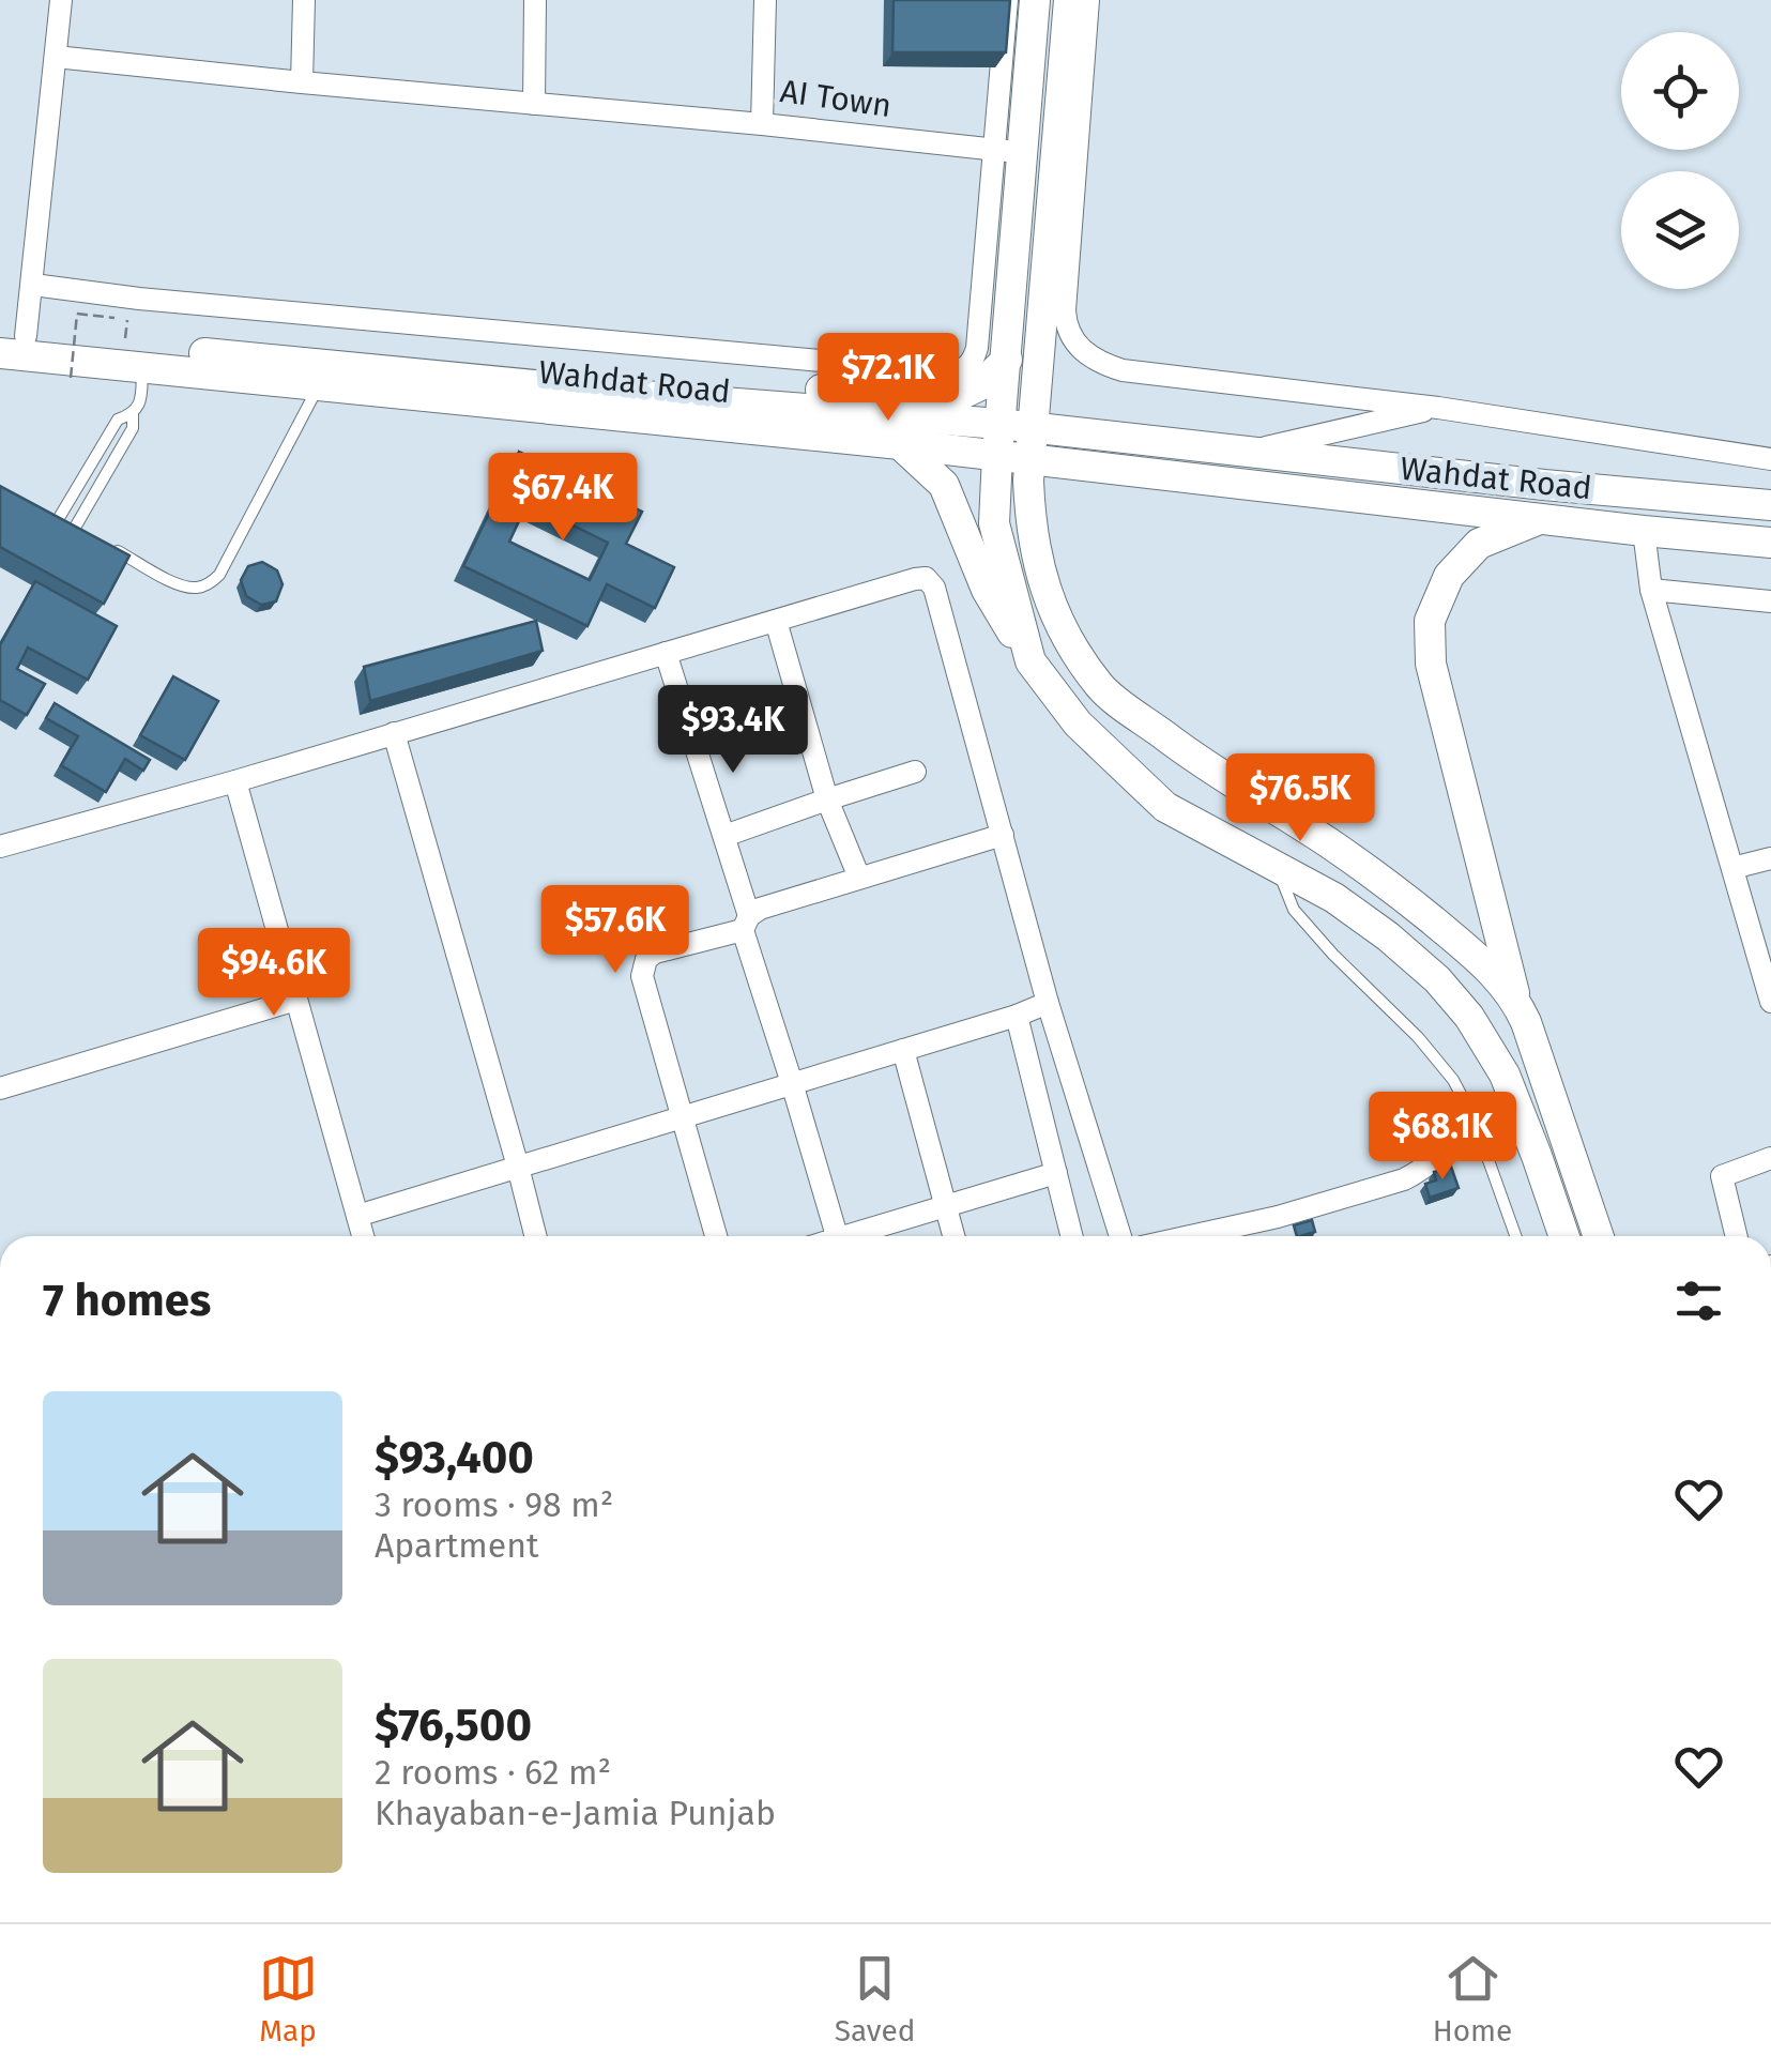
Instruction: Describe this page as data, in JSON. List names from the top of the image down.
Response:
{
  "streets": {
    "main road": ["Wahdat Road"],
    "street": ["AI Town"]
  },
  "page": {
    "price": [
      "$72.1K",
      "$67.4K",
      "$93.4K",
      "$76.5K",
      "$57.6K",
      "$94.6K",
      "$68.1K"
    ],
    "heading": "7 homes",
    "list": [
      {
        "name": "$93,400",
        "note": "3 rooms · 98 m² · Apartment"
      },
      {
        "name": "$76,500",
        "note": "2 rooms · 62 m² · Khayaban-e-Jamia Punjab"
      }
    ],
    "tabs": ["Map", "Saved", "Home"]
  }
}
